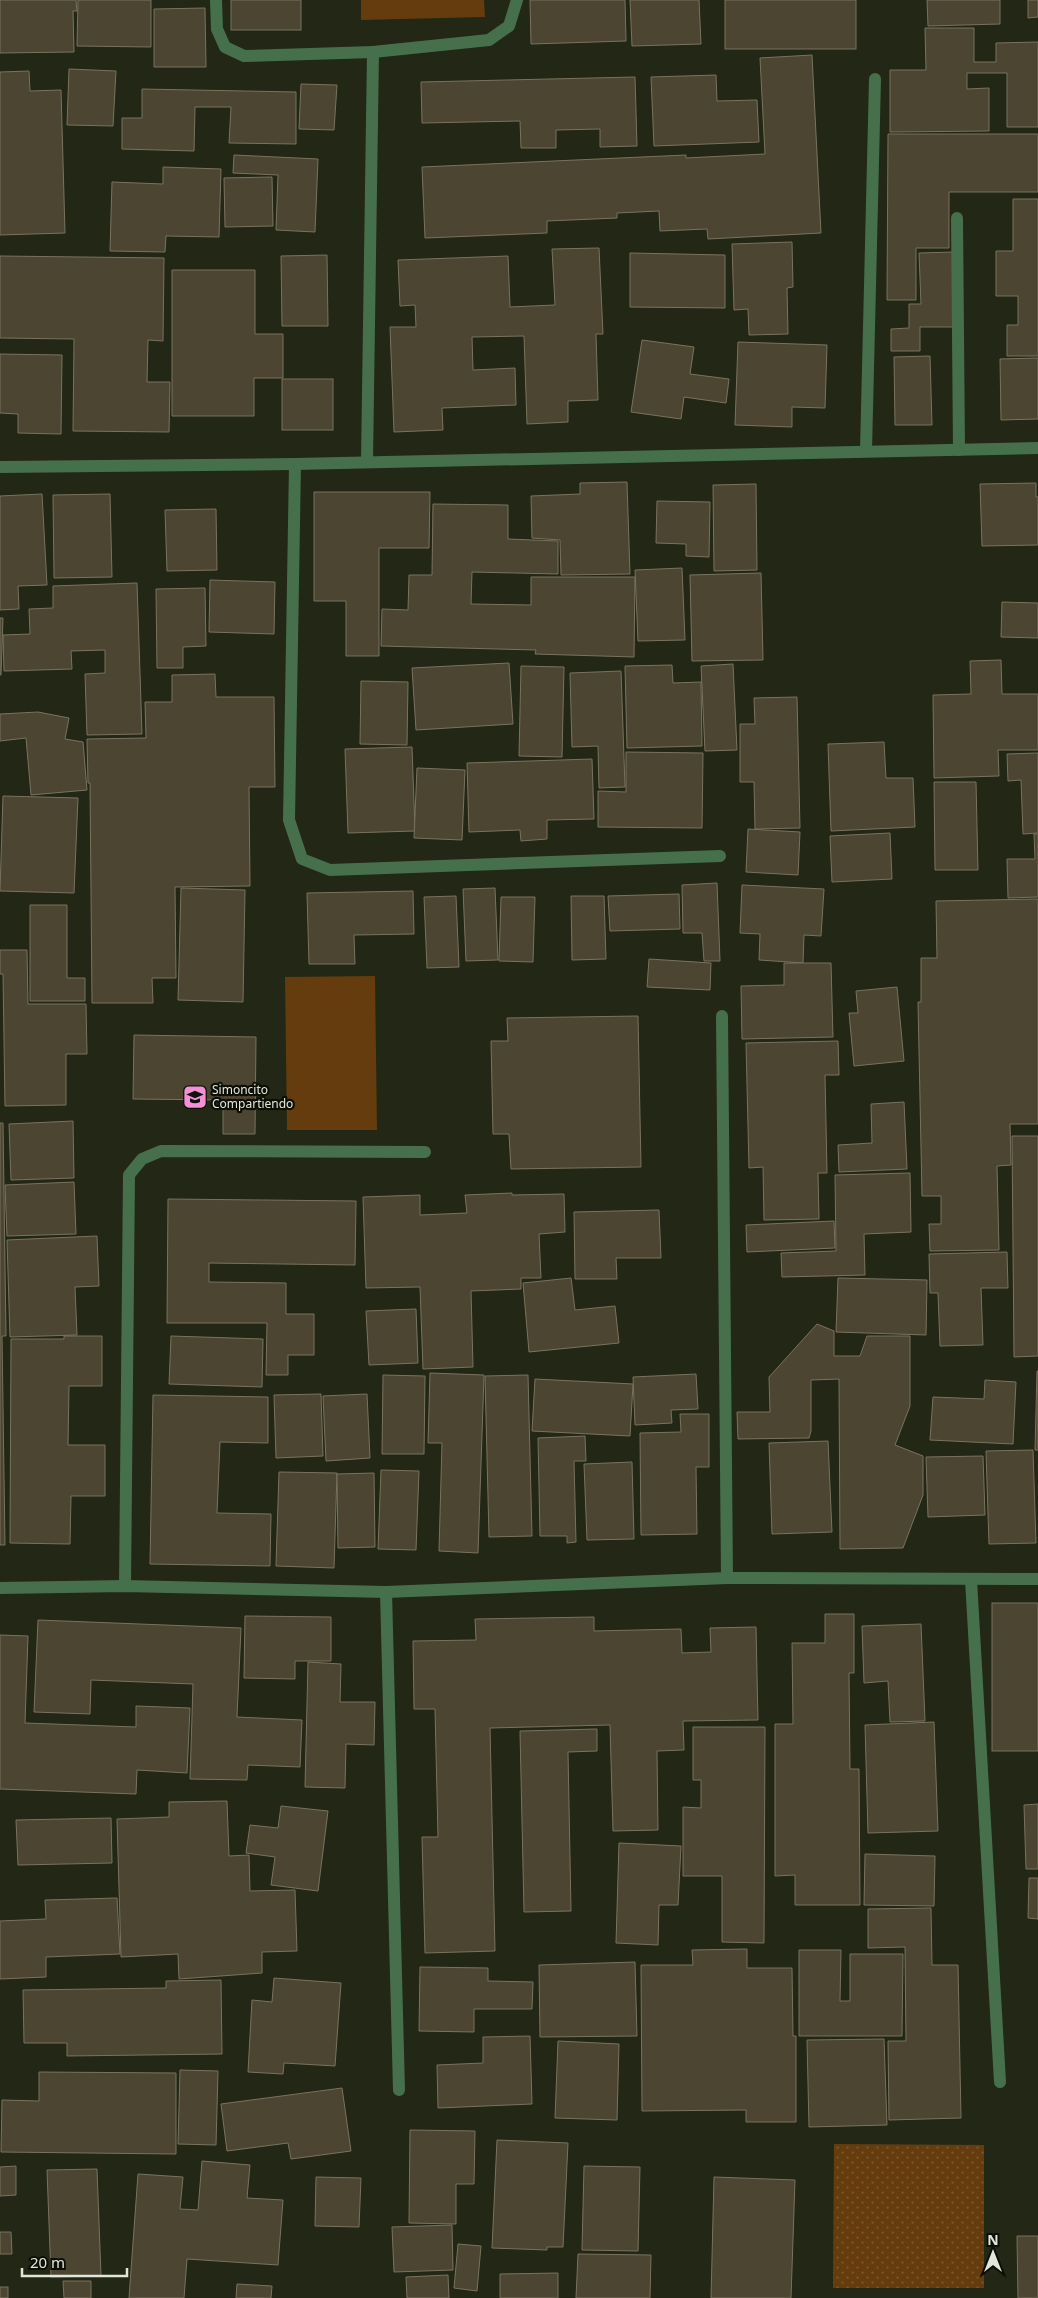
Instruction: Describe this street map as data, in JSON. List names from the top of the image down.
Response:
{
  "places": {
    "school or university": ["Simoncito Compartiendo"]
  },
  "scale_bar": "20 m",
  "north": "top"
}
